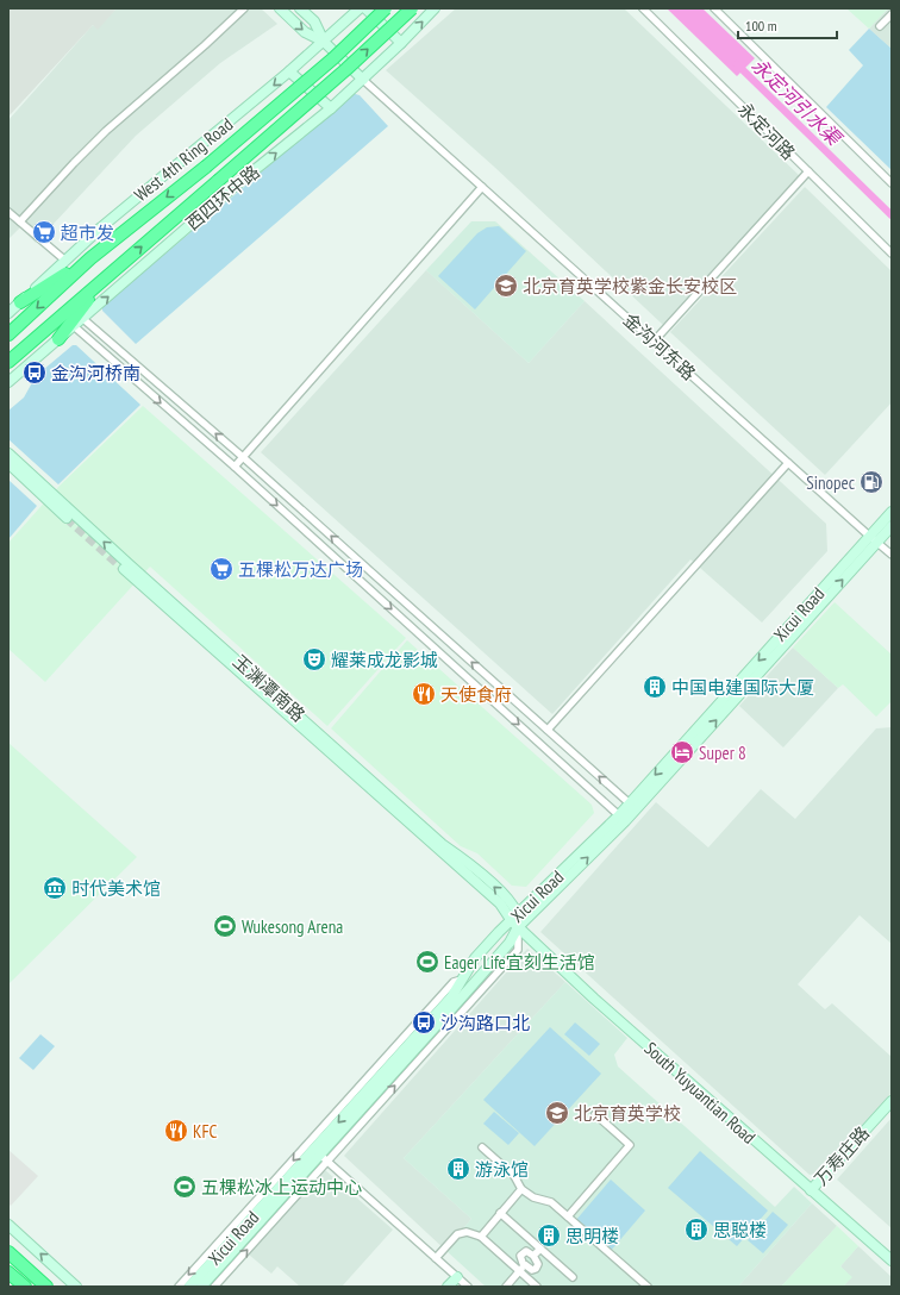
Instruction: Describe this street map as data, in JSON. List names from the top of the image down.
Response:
{
  "streets": {
    "highway": ["西四环中路"],
    "street": [
      "永定河路",
      "West 4th Ring Road",
      "金沟河东路",
      "Xicui Road",
      "玉渊潭南路",
      "South Yuyuantian Road",
      "万寿庄路"
    ]
  },
  "crossings": [
    ["西四环中路", "金沟河东路"],
    ["金沟河东路", "Xicui Road"],
    ["Xicui Road", "玉渊潭南路"],
    ["Xicui Road", "South Yuyuantian Road"],
    ["玉渊潭南路", "South Yuyuantian Road"],
    ["South Yuyuantian Road", "万寿庄路"]
  ],
  "water": ["永定河引水渠"],
  "places": {
    "supermarket": ["超市发", "五棵松万达广场"],
    "school or university": ["北京育英学校紫金长安校区", "北京育英学校"],
    "bus stop": ["金沟河桥南", "沙沟路口北"],
    "fuel station": ["Sinopec"],
    "theatre": ["耀莱成龙影城"],
    "building": [
      "中国电建国际大厦",
      "游泳馆",
      "思聪楼",
      "思明楼"
    ],
    "restaurant": ["天使食府", "KFC"],
    "hotel": ["Super 8"],
    "museum": ["时代美术馆"],
    "sports": ["Wukesong Arena", "Eager Life宜刻生活馆", "五棵松冰上运动中心"]
  },
  "scale_bar": "100 m"
}
